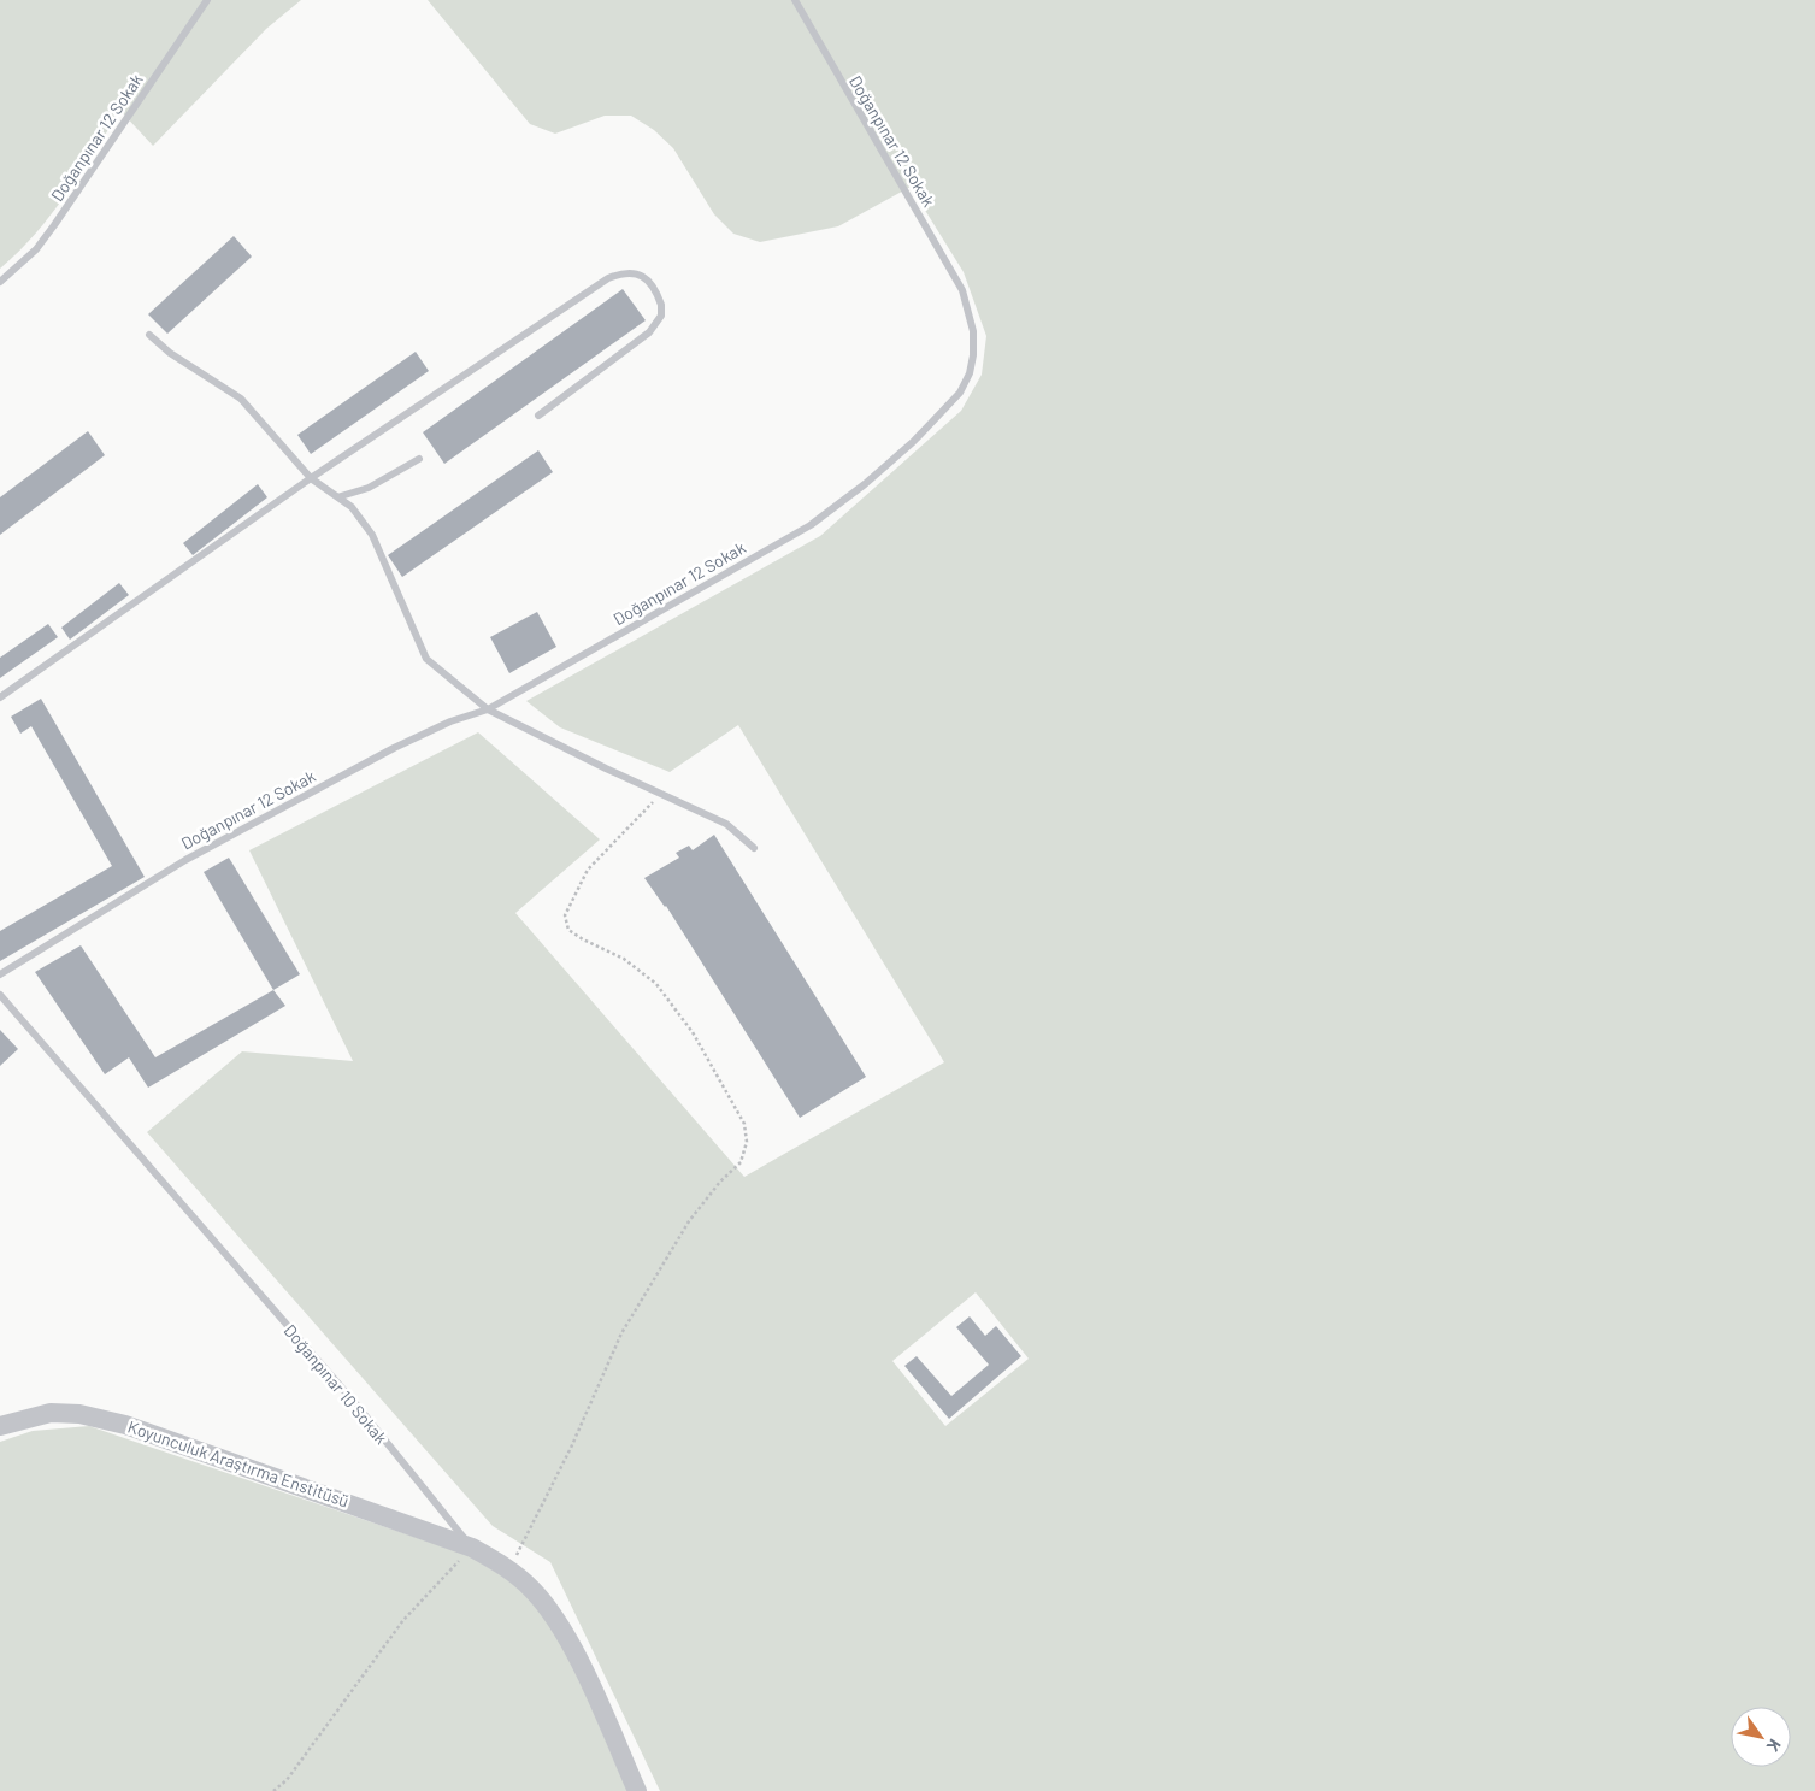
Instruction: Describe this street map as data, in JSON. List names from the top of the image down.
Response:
{
  "streets": {
    "street": ["Doğanpınar 10 Sokak", "Koyunculuk Araştırma Enstitüsü"],
    "lane": ["Doğanpınar 12 Sokak"]
  },
  "crossings": [
    ["Doğanpınar 10 Sokak", "Koyunculuk Araştırma Enstitüsü"]
  ],
  "north": "bottom right"
}
